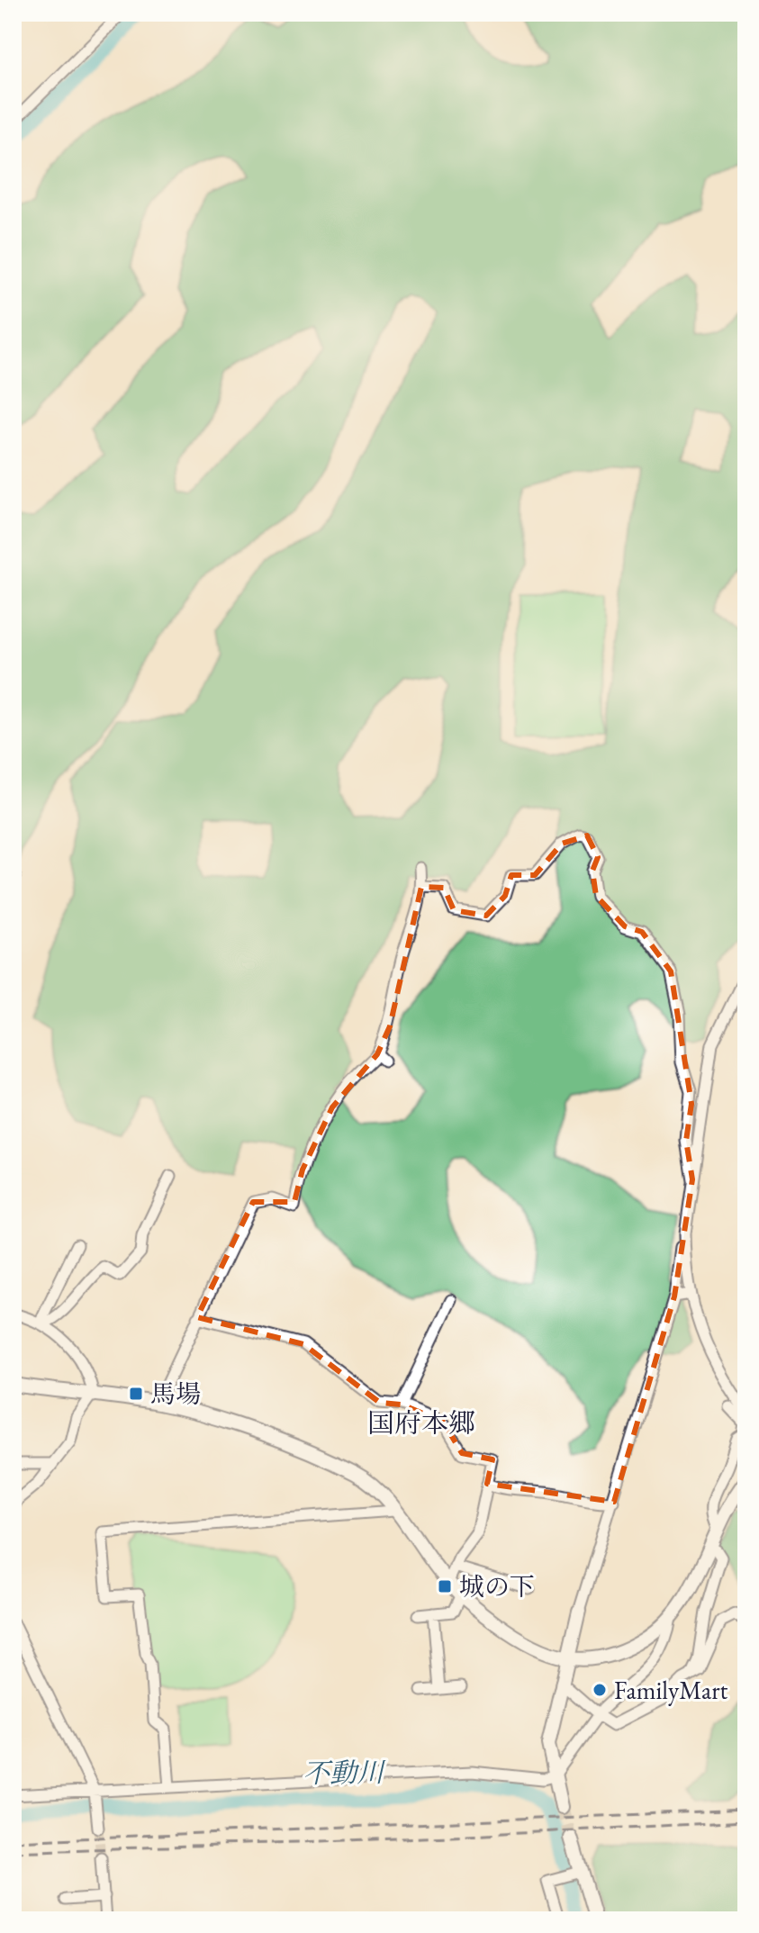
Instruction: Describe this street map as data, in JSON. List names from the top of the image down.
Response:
{
  "districts": ["国府本郷"],
  "water": ["不動川"],
  "places": {
    "transit": ["馬場", "城の下"],
    "other": ["FamilyMart"]
  }
}
